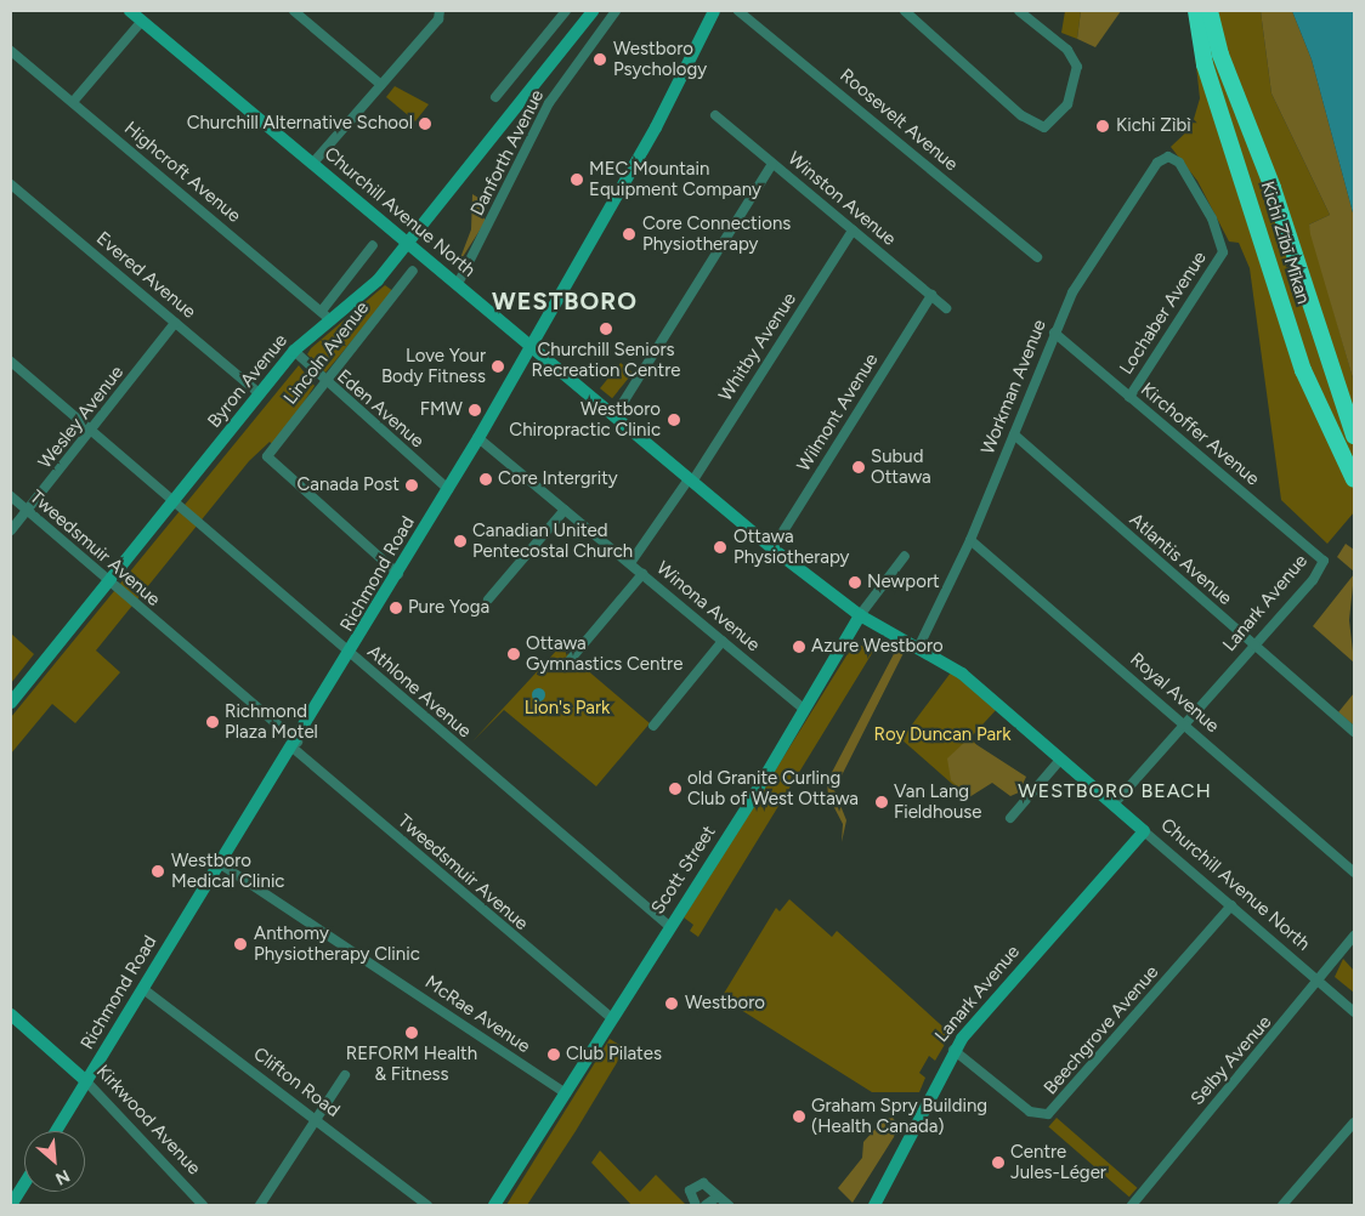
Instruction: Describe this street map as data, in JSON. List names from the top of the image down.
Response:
{
  "streets": {
    "highway": ["Kichi Zībī Mīkan"],
    "main road": [
      "Churchill Avenue North",
      "Byron Avenue",
      "Richmond Road",
      "Lanark Avenue",
      "Scott Street",
      "Kirkwood Avenue"
    ],
    "street": [
      "Roosevelt Avenue",
      "Danforth Avenue",
      "Highcroft Avenue",
      "Winston Avenue",
      "Evered Avenue",
      "Lochaber Avenue",
      "Whitby Avenue",
      "Lincoln Avenue",
      "Workman Avenue",
      "Eden Avenue",
      "Wilmont Avenue",
      "Wesley Avenue",
      "Kirchoffer Avenue",
      "Tweedsmuir Avenue",
      "Atlantis Avenue",
      "Winona Avenue",
      "Athlone Avenue",
      "Royal Avenue",
      "McRae Avenue",
      "Beechgrove Avenue",
      "Selby Avenue",
      "Clifton Road"
    ]
  },
  "crossings": [
    ["Danforth Avenue", "Churchill Avenue North"],
    ["Highcroft Avenue", "Byron Avenue"],
    ["Winston Avenue", "Whitby Avenue"],
    ["Winston Avenue", "Wilmont Avenue"],
    ["Churchill Avenue North", "Whitby Avenue"],
    ["Churchill Avenue North", "Byron Avenue"],
    ["Churchill Avenue North", "Workman Avenue"],
    ["Churchill Avenue North", "Wilmont Avenue"],
    ["Churchill Avenue North", "Richmond Road"],
    ["Churchill Avenue North", "Lanark Avenue"],
    ["Churchill Avenue North", "Scott Street"],
    ["Churchill Avenue North", "Beechgrove Avenue"],
    ["Churchill Avenue North", "Selby Avenue"],
    ["Evered Avenue", "Byron Avenue"],
    ["Evered Avenue", "Wesley Avenue"],
    ["Lochaber Avenue", "Workman Avenue"],
    ["Lochaber Avenue", "Kirchoffer Avenue"],
    ["Whitby Avenue", "Winona Avenue"],
    ["Lincoln Avenue", "Eden Avenue"],
    ["Lincoln Avenue", "Richmond Road"],
    ["Byron Avenue", "Eden Avenue"],
    ["Byron Avenue", "Tweedsmuir Avenue"],
    ["Byron Avenue", "Athlone Avenue"],
    ["Workman Avenue", "Kirchoffer Avenue"],
    ["Workman Avenue", "Atlantis Avenue"],
    ["Workman Avenue", "Royal Avenue"],
    ["Eden Avenue", "Richmond Road"],
    ["Wesley Avenue", "Tweedsmuir Avenue"],
    ["Wesley Avenue", "Athlone Avenue"],
    ["Kirchoffer Avenue", "Lanark Avenue"],
    ["Tweedsmuir Avenue", "Richmond Road"],
    ["Tweedsmuir Avenue", "Scott Street"],
    ["Atlantis Avenue", "Lanark Avenue"],
    ["Richmond Road", "Winona Avenue"],
    ["Richmond Road", "Athlone Avenue"],
    ["Richmond Road", "McRae Avenue"],
    ["Richmond Road", "Clifton Road"],
    ["Richmond Road", "Kirkwood Avenue"],
    ["Lanark Avenue", "Royal Avenue"],
    ["Lanark Avenue", "Beechgrove Avenue"],
    ["Winona Avenue", "Scott Street"],
    ["Athlone Avenue", "Scott Street"],
    ["Scott Street", "McRae Avenue"]
  ],
  "districts": ["WESTBORO", "WESTBORO BEACH"],
  "parks": ["Lion's Park", "Roy Duncan Park"],
  "places": [
    "Westboro Psychology",
    "Churchill Alternative School",
    "Kichi Zìbì",
    "MEC Mountain Equipment Company",
    "Core Connections Physiotherapy",
    "Churchill Seniors Recreation Centre",
    "Love Your Body Fitness",
    "FMW",
    "Westboro Chiropractic Clinic",
    "Subud Ottawa",
    "Core Intergrity",
    "Canada Post",
    "Canadian United Pentecostal Church",
    "Ottawa Physiotherapy",
    "Newport",
    "Pure Yoga",
    "Azure Westboro",
    "Ottawa Gymnastics Centre",
    "Richmond Plaza Motel",
    "old Granite Curling Club of West Ottawa",
    "Van Lang Fieldhouse",
    "Westboro Medical Clinic",
    "Anthomy Physiotherapy Clinic",
    "Westboro",
    "REFORM Health & Fitness",
    "Club Pilates",
    "Graham Spry Building (Health Canada)",
    "Centre Jules-Léger"
  ],
  "north": "bottom right"
}
